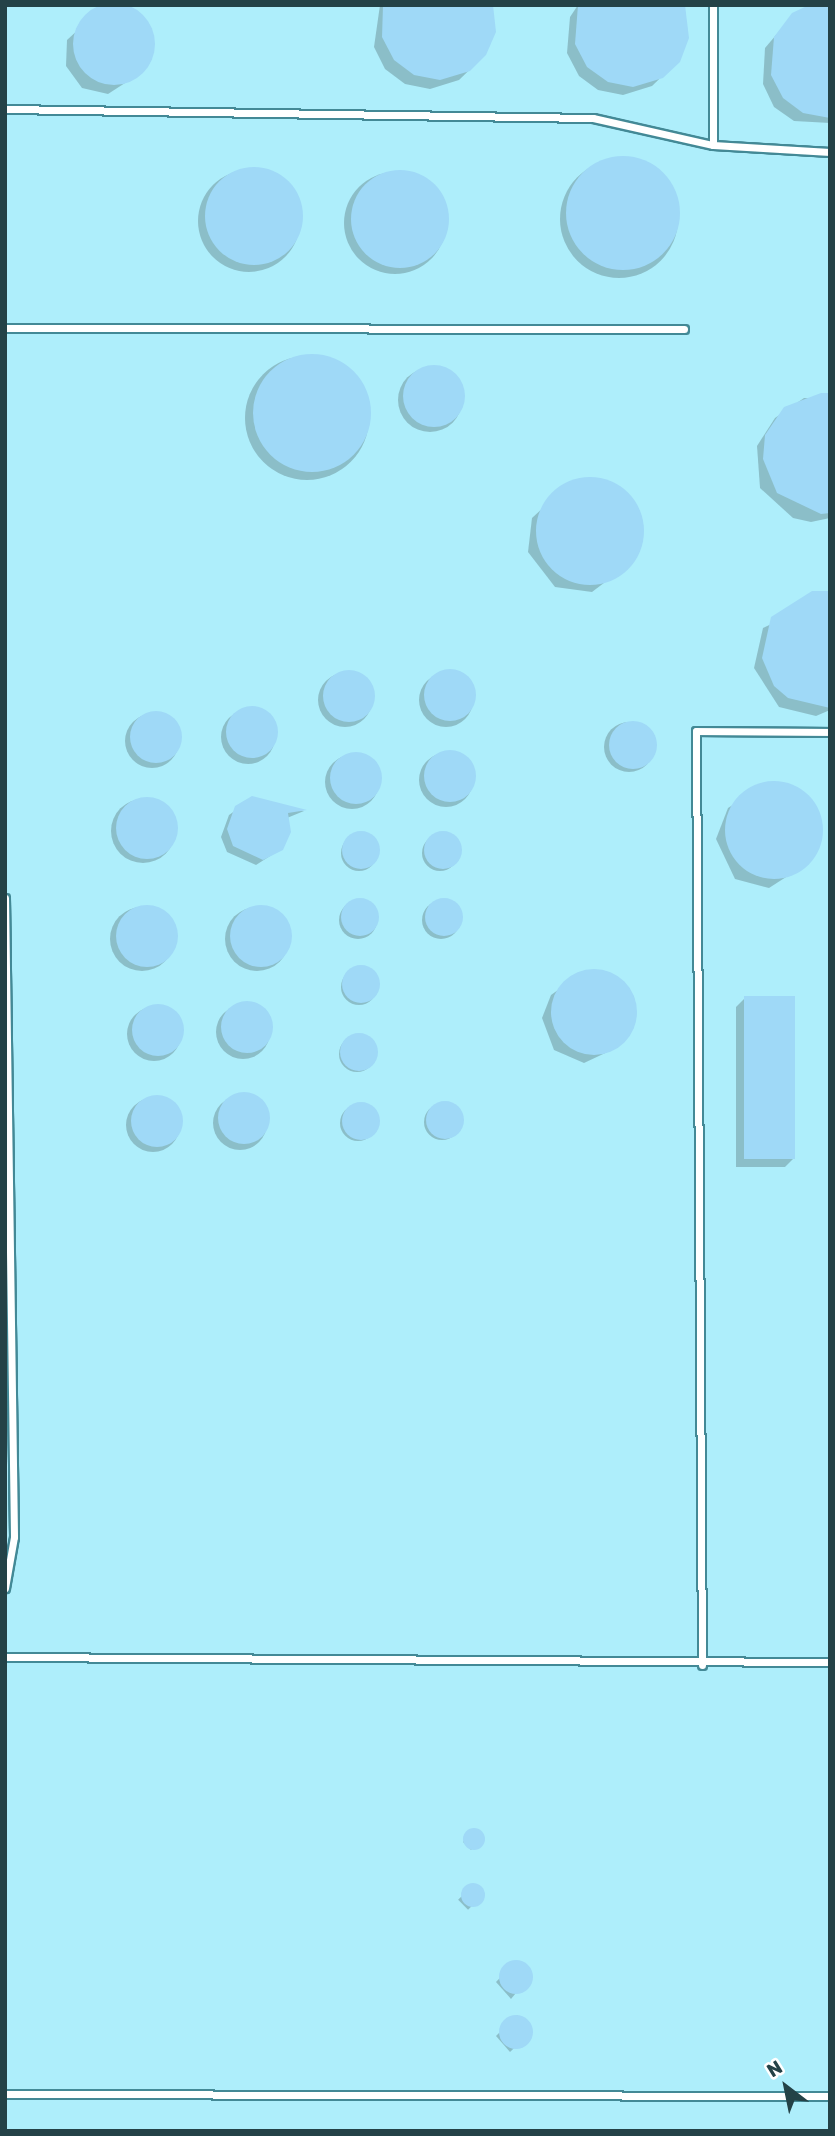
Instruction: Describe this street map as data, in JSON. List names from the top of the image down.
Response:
{
  "north": "top left"
}
